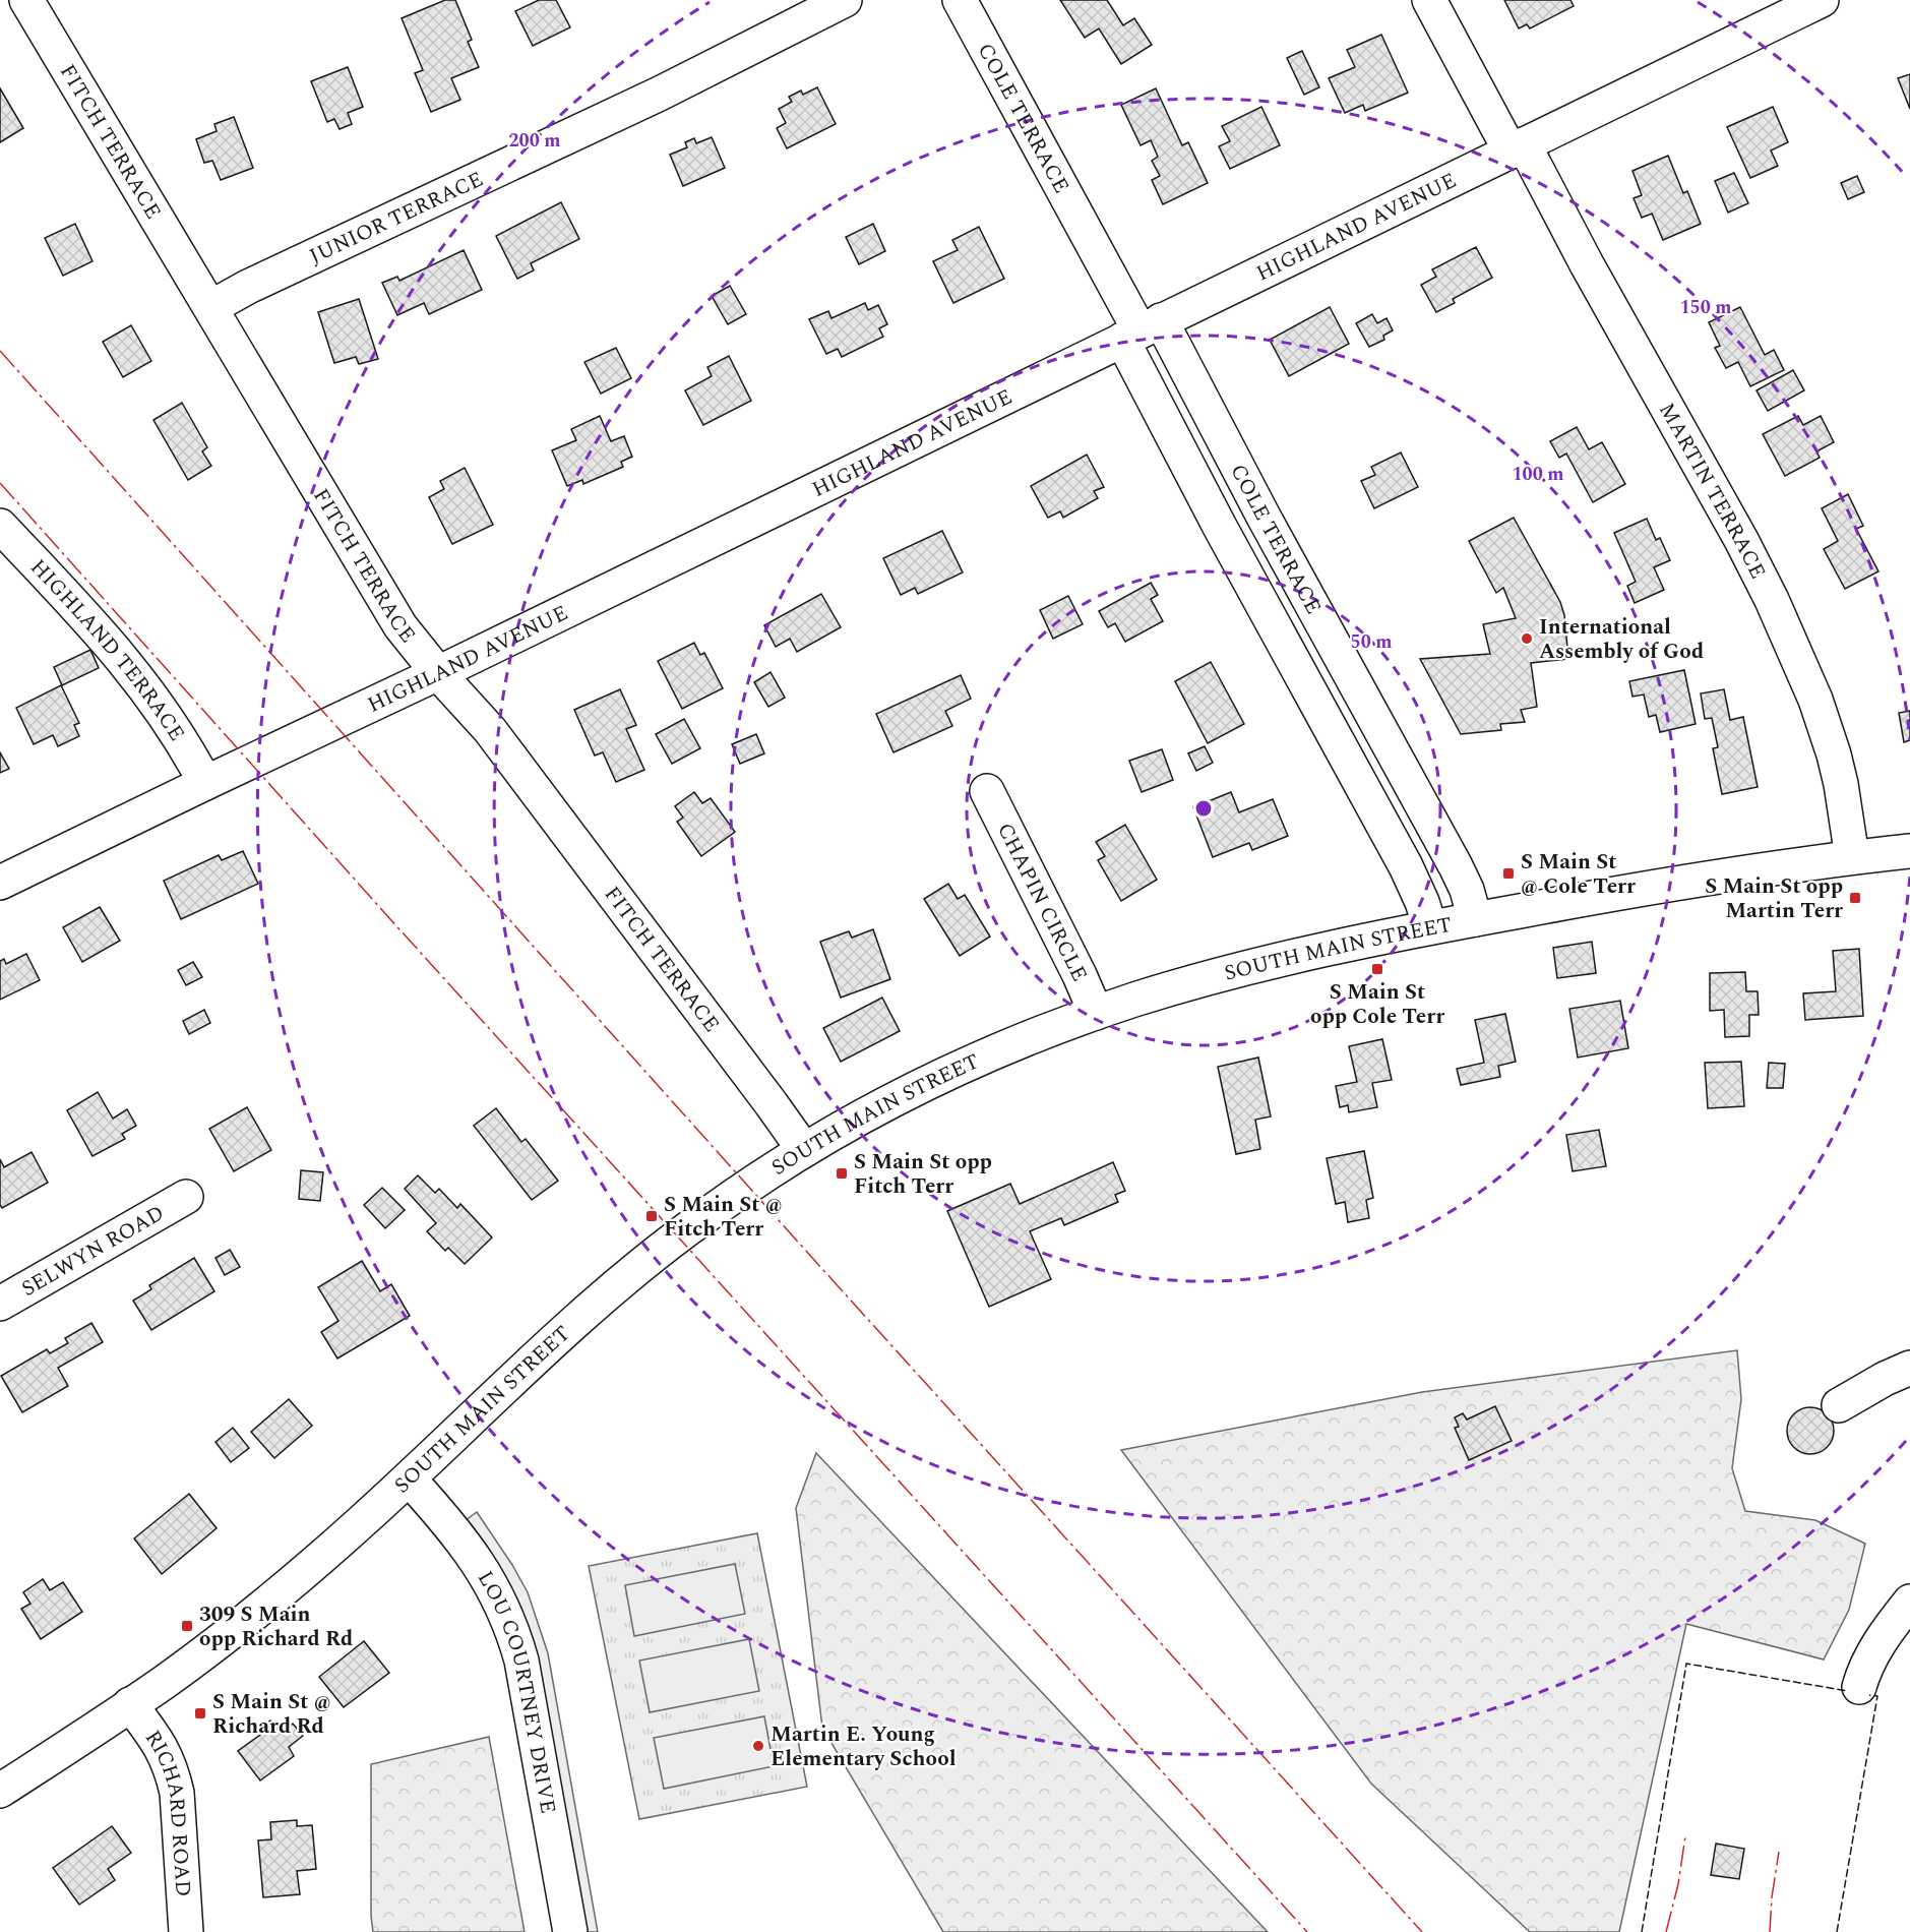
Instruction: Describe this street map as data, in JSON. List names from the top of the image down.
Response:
{
  "streets": {
    "street": [
      "COLE TERRACE",
      "FITCH TERRACE",
      "JUNIOR TERRACE",
      "HIGHLAND AVENUE",
      "MARTIN TERRACE",
      "HIGHLAND TERRACE",
      "CHAPIN CIRCLE",
      "SOUTH MAIN STREET",
      "SELWYN ROAD",
      "LOU COURTNEY DRIVE",
      "RICHARD ROAD"
    ]
  },
  "crossings": [
    ["COLE TERRACE", "HIGHLAND AVENUE"],
    ["COLE TERRACE", "SOUTH MAIN STREET"],
    ["FITCH TERRACE", "JUNIOR TERRACE"],
    ["FITCH TERRACE", "HIGHLAND AVENUE"],
    ["FITCH TERRACE", "SOUTH MAIN STREET"],
    ["HIGHLAND AVENUE", "MARTIN TERRACE"],
    ["HIGHLAND AVENUE", "HIGHLAND TERRACE"],
    ["MARTIN TERRACE", "SOUTH MAIN STREET"],
    ["CHAPIN CIRCLE", "SOUTH MAIN STREET"],
    ["SOUTH MAIN STREET", "LOU COURTNEY DRIVE"],
    ["SOUTH MAIN STREET", "RICHARD ROAD"]
  ],
  "places": {
    "other": ["International Assembly of God", "Martin E. Young Elementary School"],
    "transit": [
      "S Main St @ Cole Terr",
      "S Main St opp Martin Terr",
      "S Main St opp Cole Terr",
      "S Main St opp Fitch Terr",
      "S Main St @ Fitch Terr",
      "309 S Main opp Richard Rd",
      "S Main St @ Richard Rd"
    ]
  },
  "rings": [
    "200 m",
    "150 m",
    "100 m",
    "50 m"
  ]
}
